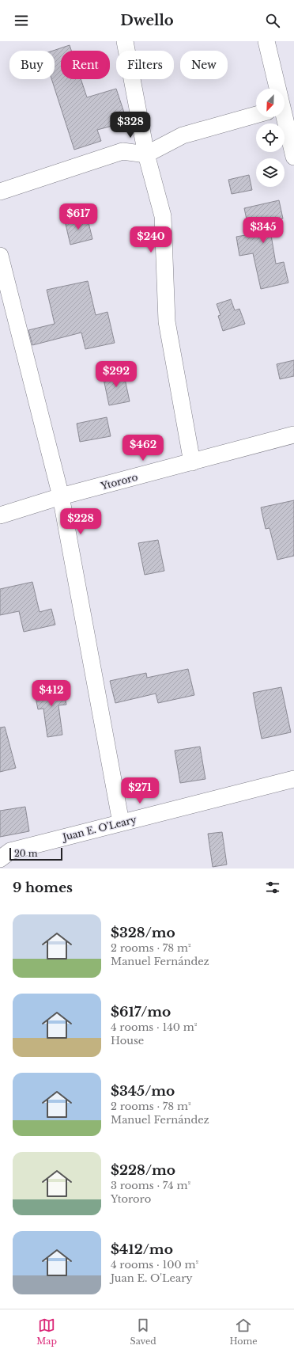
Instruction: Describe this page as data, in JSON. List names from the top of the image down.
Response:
{
  "streets": {
    "street": ["Ytororo", "Juan E. O'Leary"]
  },
  "scale_bar": "20 m",
  "north": "bottom left",
  "page": {
    "header": "Dwello",
    "chip": [
      "Buy",
      "Rent",
      "Filters",
      "New"
    ],
    "price": [
      "$328",
      "$617",
      "$345",
      "$240",
      "$292",
      "$462",
      "$228",
      "$412",
      "$271"
    ],
    "scale": "20 m",
    "heading": "9 homes",
    "list": [
      {
        "name": "$328/mo",
        "note": "2 rooms · 78 m² · Manuel Fernández"
      },
      {
        "name": "$617/mo",
        "note": "4 rooms · 140 m² · House"
      },
      {
        "name": "$345/mo",
        "note": "2 rooms · 78 m² · Manuel Fernández"
      },
      {
        "name": "$228/mo",
        "note": "3 rooms · 74 m² · Ytororo"
      },
      {
        "name": "$412/mo",
        "note": "4 rooms · 100 m² · Juan E. O'Leary"
      }
    ],
    "tabs": ["Map", "Saved", "Home"]
  }
}
